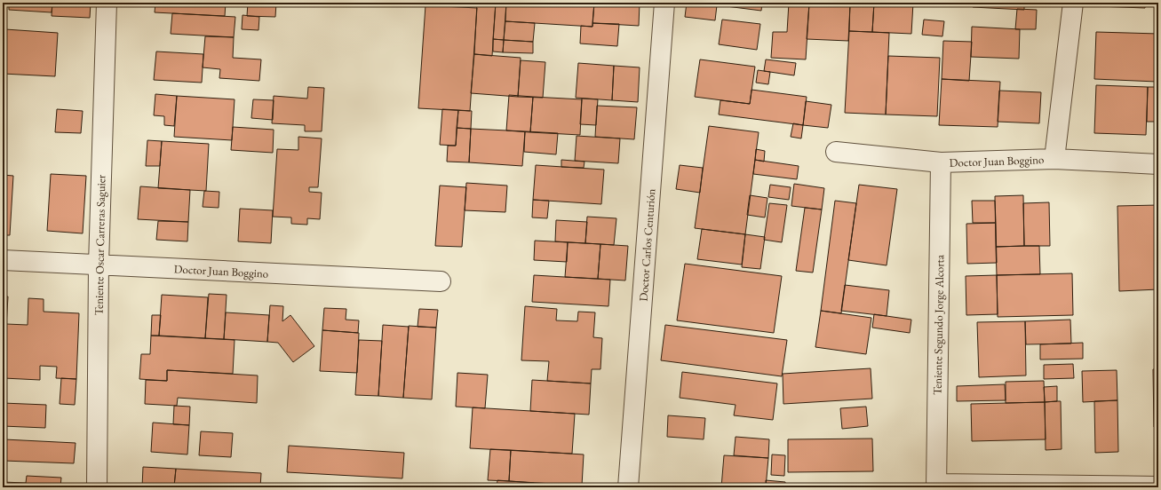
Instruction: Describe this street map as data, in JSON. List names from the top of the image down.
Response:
{
  "streets": {
    "street": [
      "Doctor Juan Boggino",
      "Teniente Oscar Carreras Saguier",
      "Doctor Carlos Centurión",
      "Teniente Segundo Jorge Alcorta"
    ]
  },
  "crossings": [
    ["Doctor Juan Boggino", "Teniente Oscar Carreras Saguier"],
    ["Doctor Juan Boggino", "Teniente Segundo Jorge Alcorta"]
  ]
}
